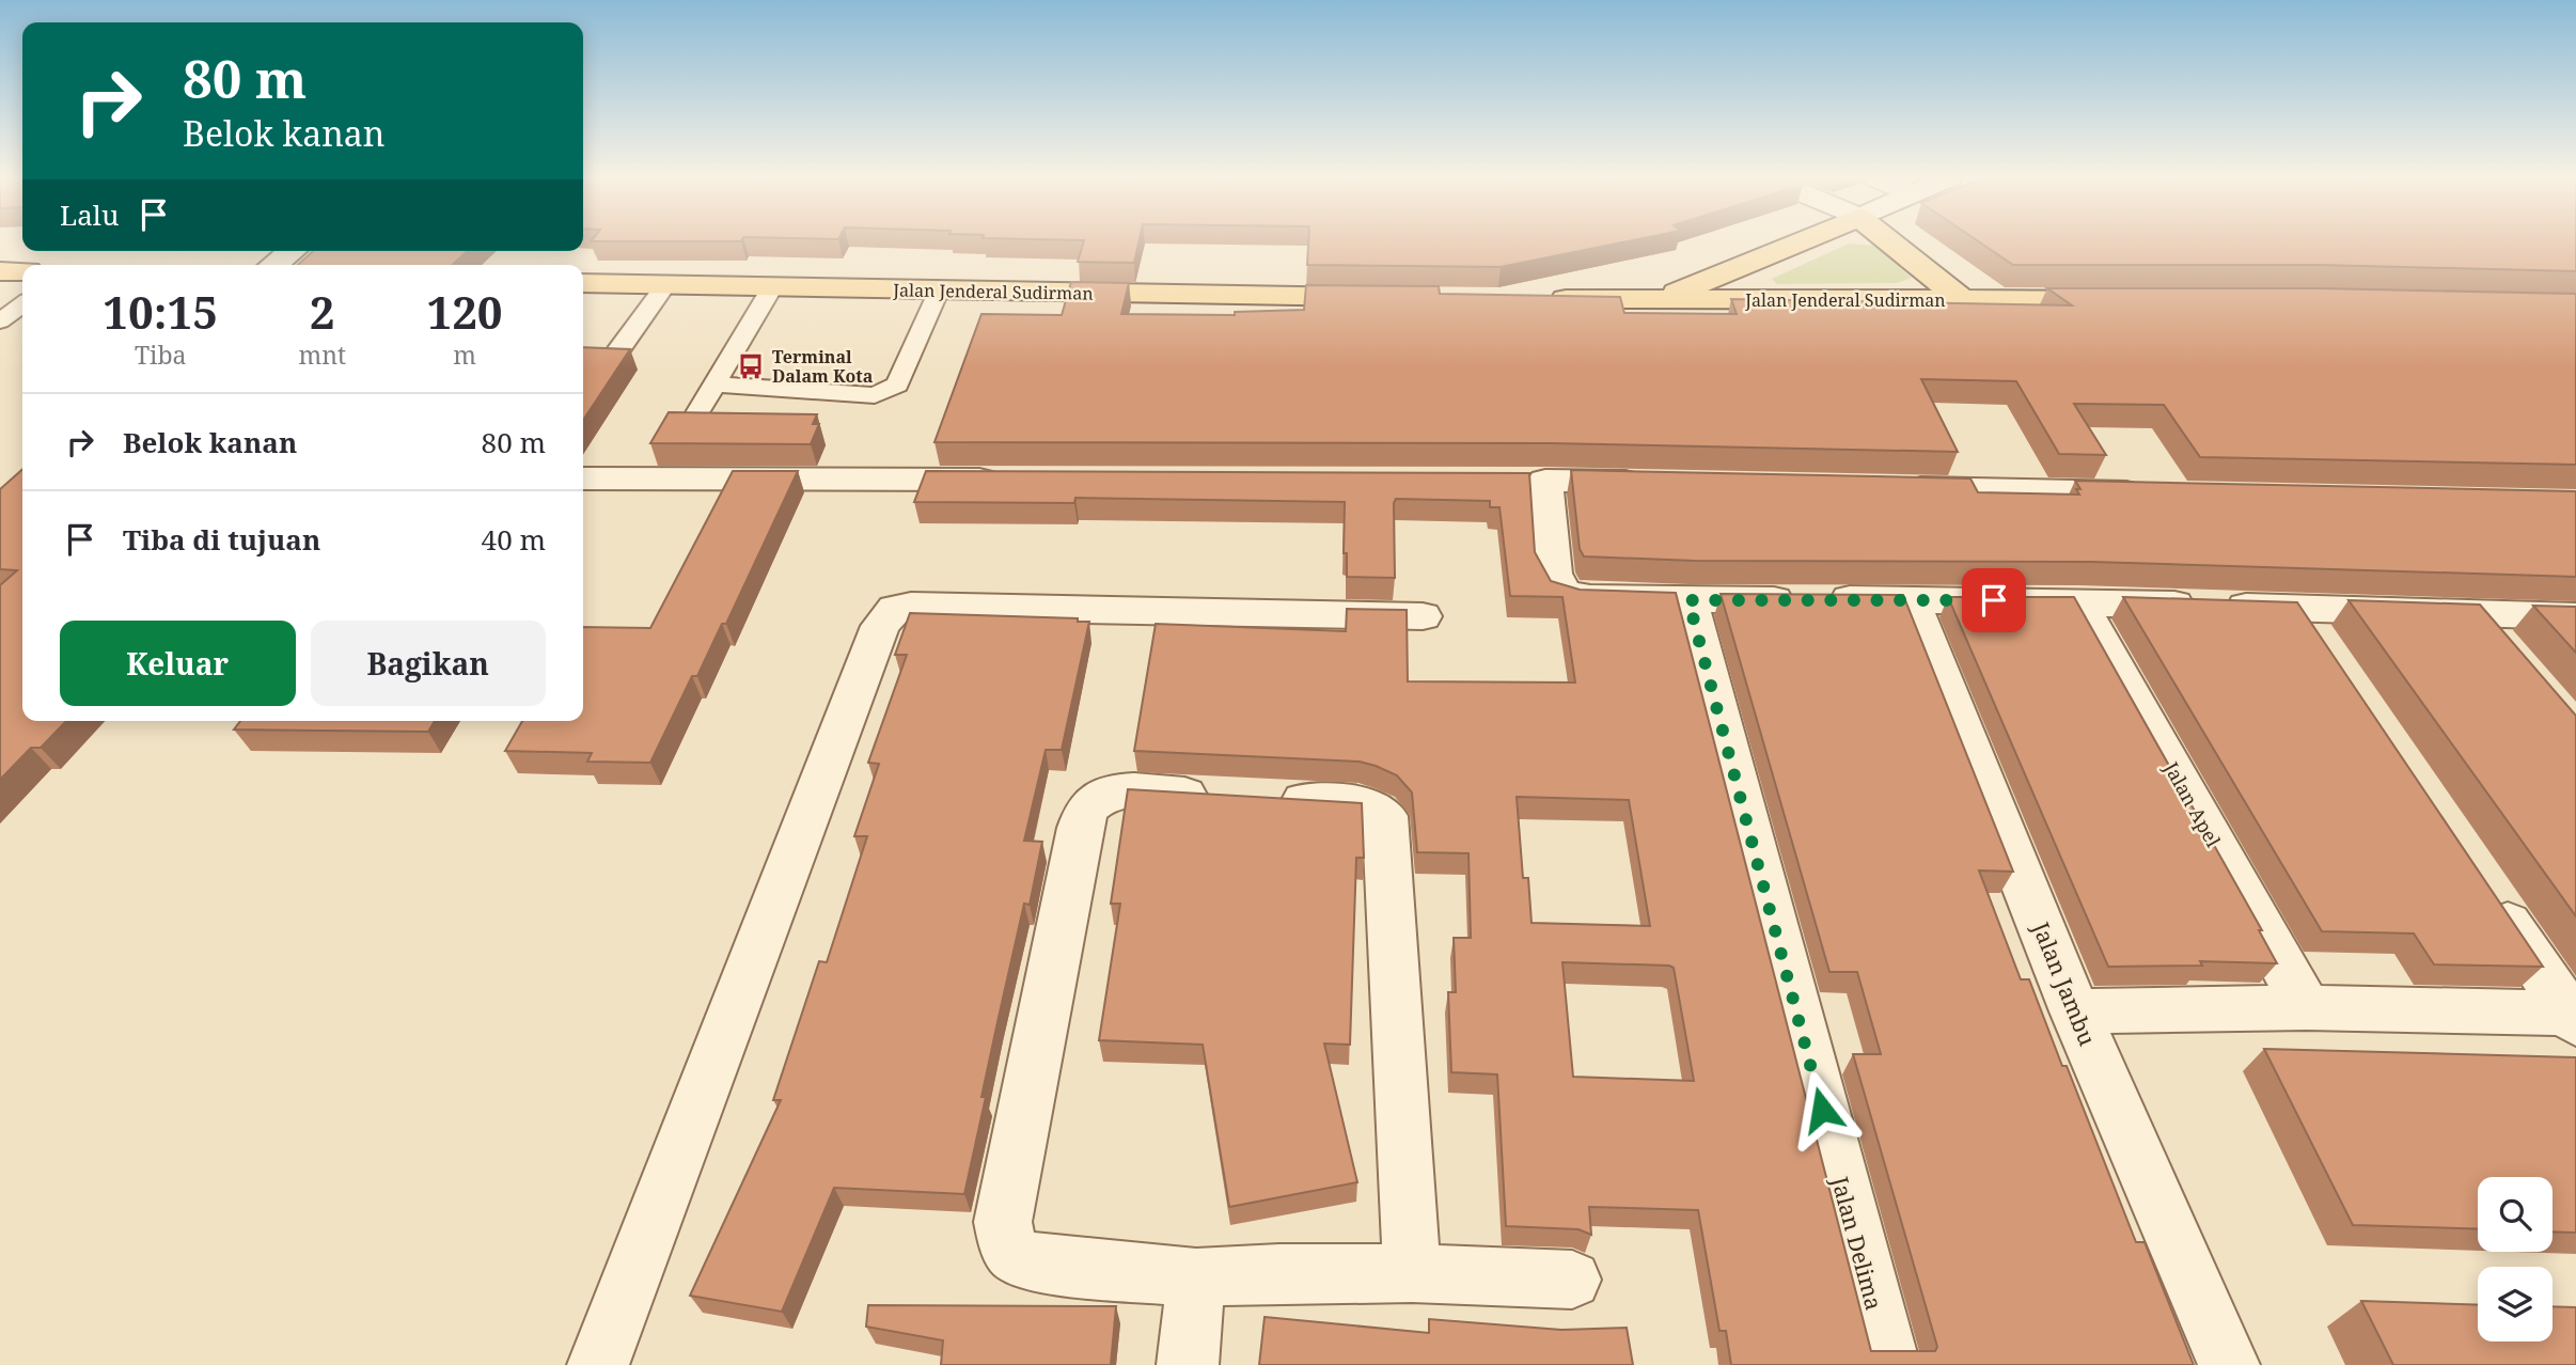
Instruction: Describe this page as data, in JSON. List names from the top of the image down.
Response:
{
  "streets": {
    "main road": ["Jalan Jenderal Sudirman"],
    "street": ["Jalan Apel", "Jalan Jambu", "Jalan Delima"]
  },
  "places": {
    "bus stop": ["Terminal Dalam Kota"]
  },
  "page": {
    "turn": ["80 m", "Belok kanan"],
    "then": "Lalu",
    "eta": [
      "10:15",
      "Tiba",
      "2",
      "mnt",
      "120",
      "m"
    ],
    "list": [
      {
        "name": "Belok kanan",
        "value": "80 m"
      },
      {
        "name": "Tiba di tujuan",
        "value": "40 m"
      }
    ],
    "buttons": ["Keluar", "Bagikan"]
  }
}
